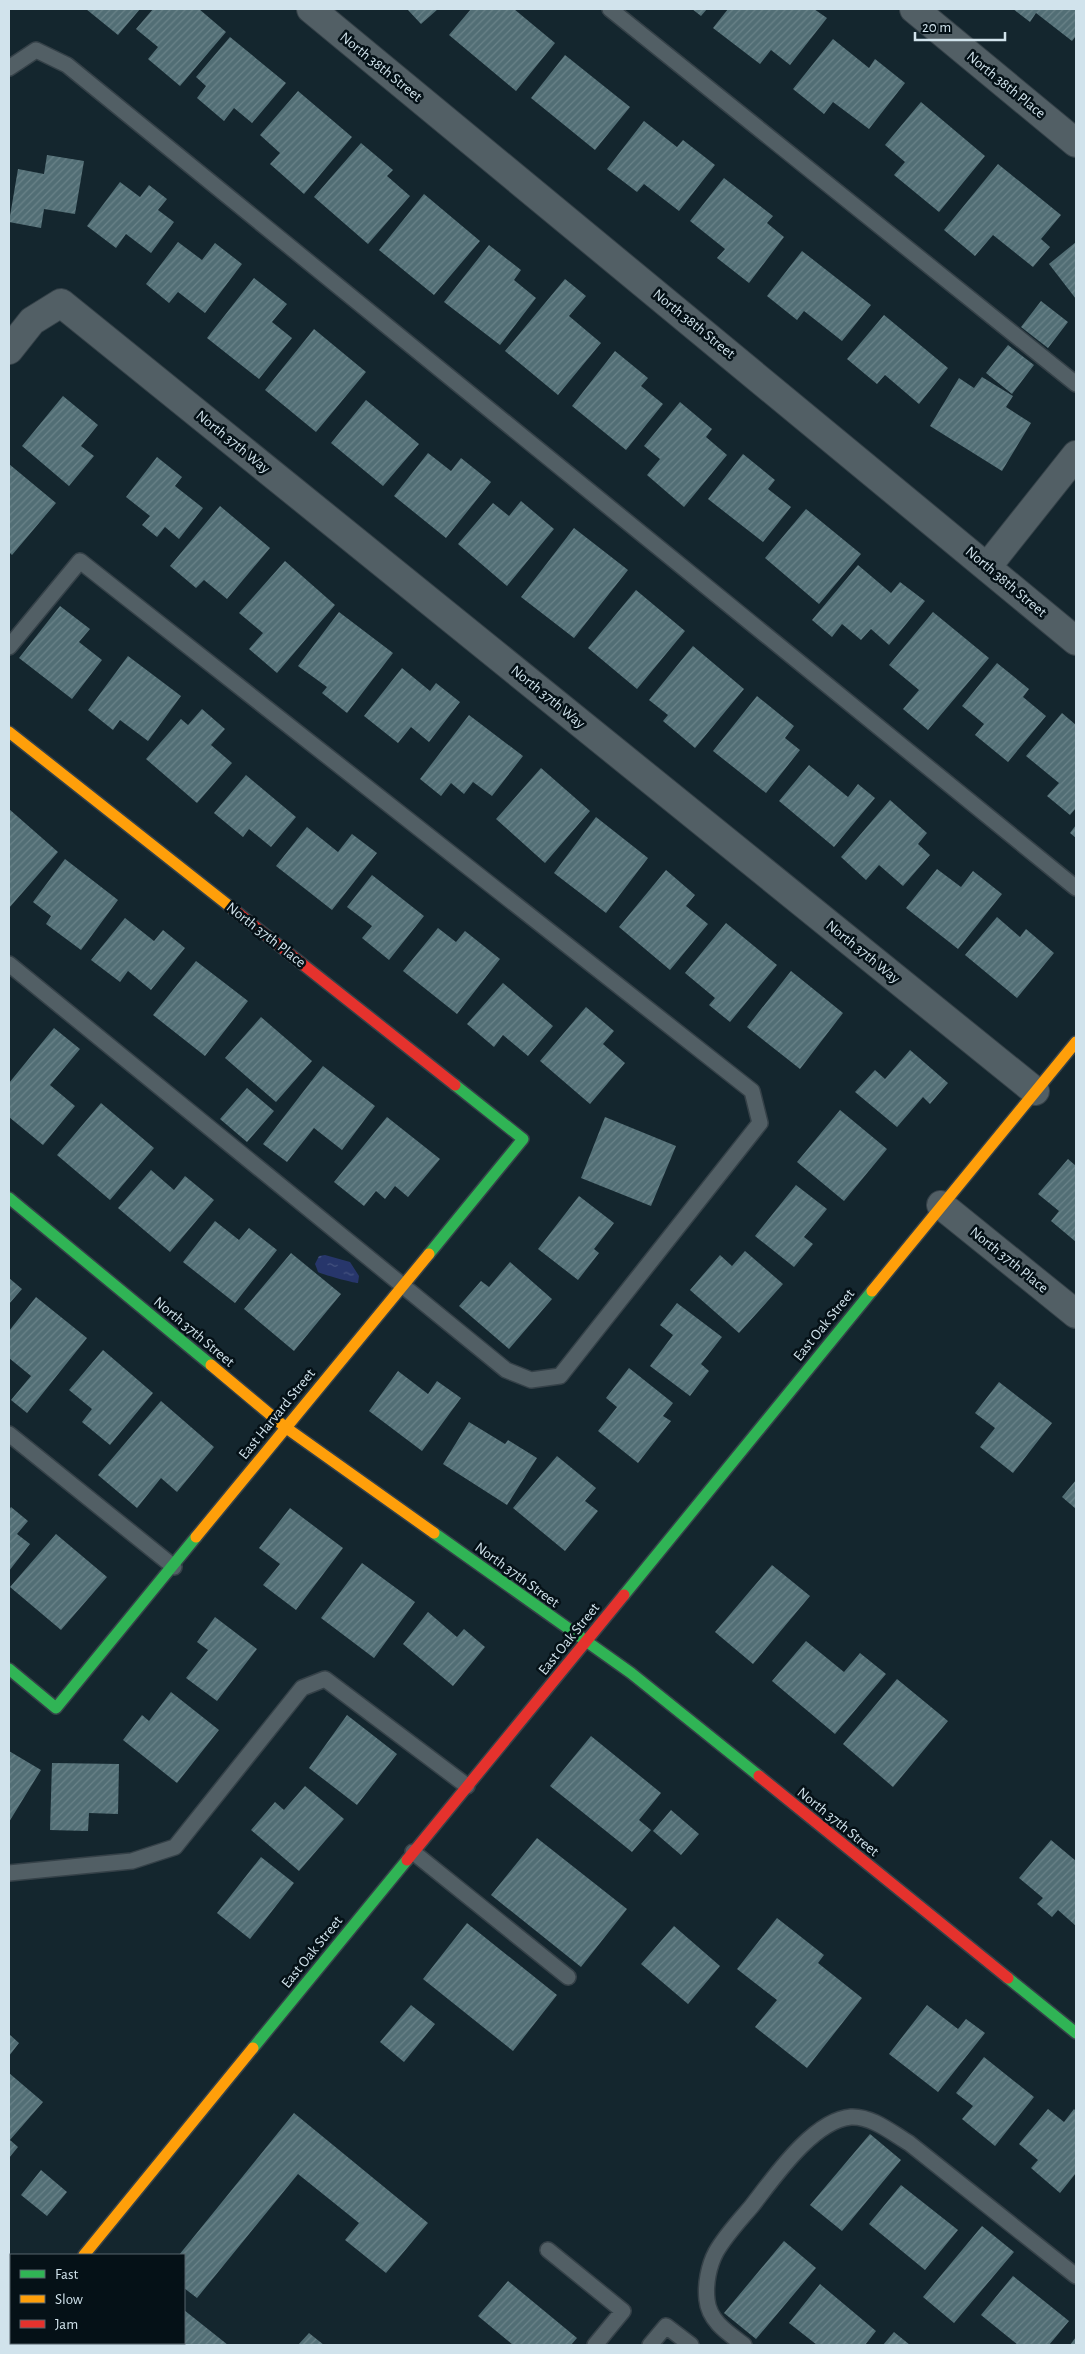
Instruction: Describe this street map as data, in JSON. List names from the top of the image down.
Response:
{
  "streets": {
    "street": [
      "North 38th Street",
      "North 38th Place",
      "North 37th Way",
      "North 37th Place",
      "East Oak Street",
      "North 37th Street",
      "East Harvard Street"
    ]
  },
  "crossings": [
    ["North 37th Way", "East Oak Street"],
    ["North 37th Place", "East Oak Street"],
    ["North 37th Place", "East Harvard Street"],
    ["East Oak Street", "North 37th Street"],
    ["North 37th Street", "East Harvard Street"]
  ],
  "legend": ["Fast", "Slow", "Jam"],
  "scale_bar": "20 m"
}
